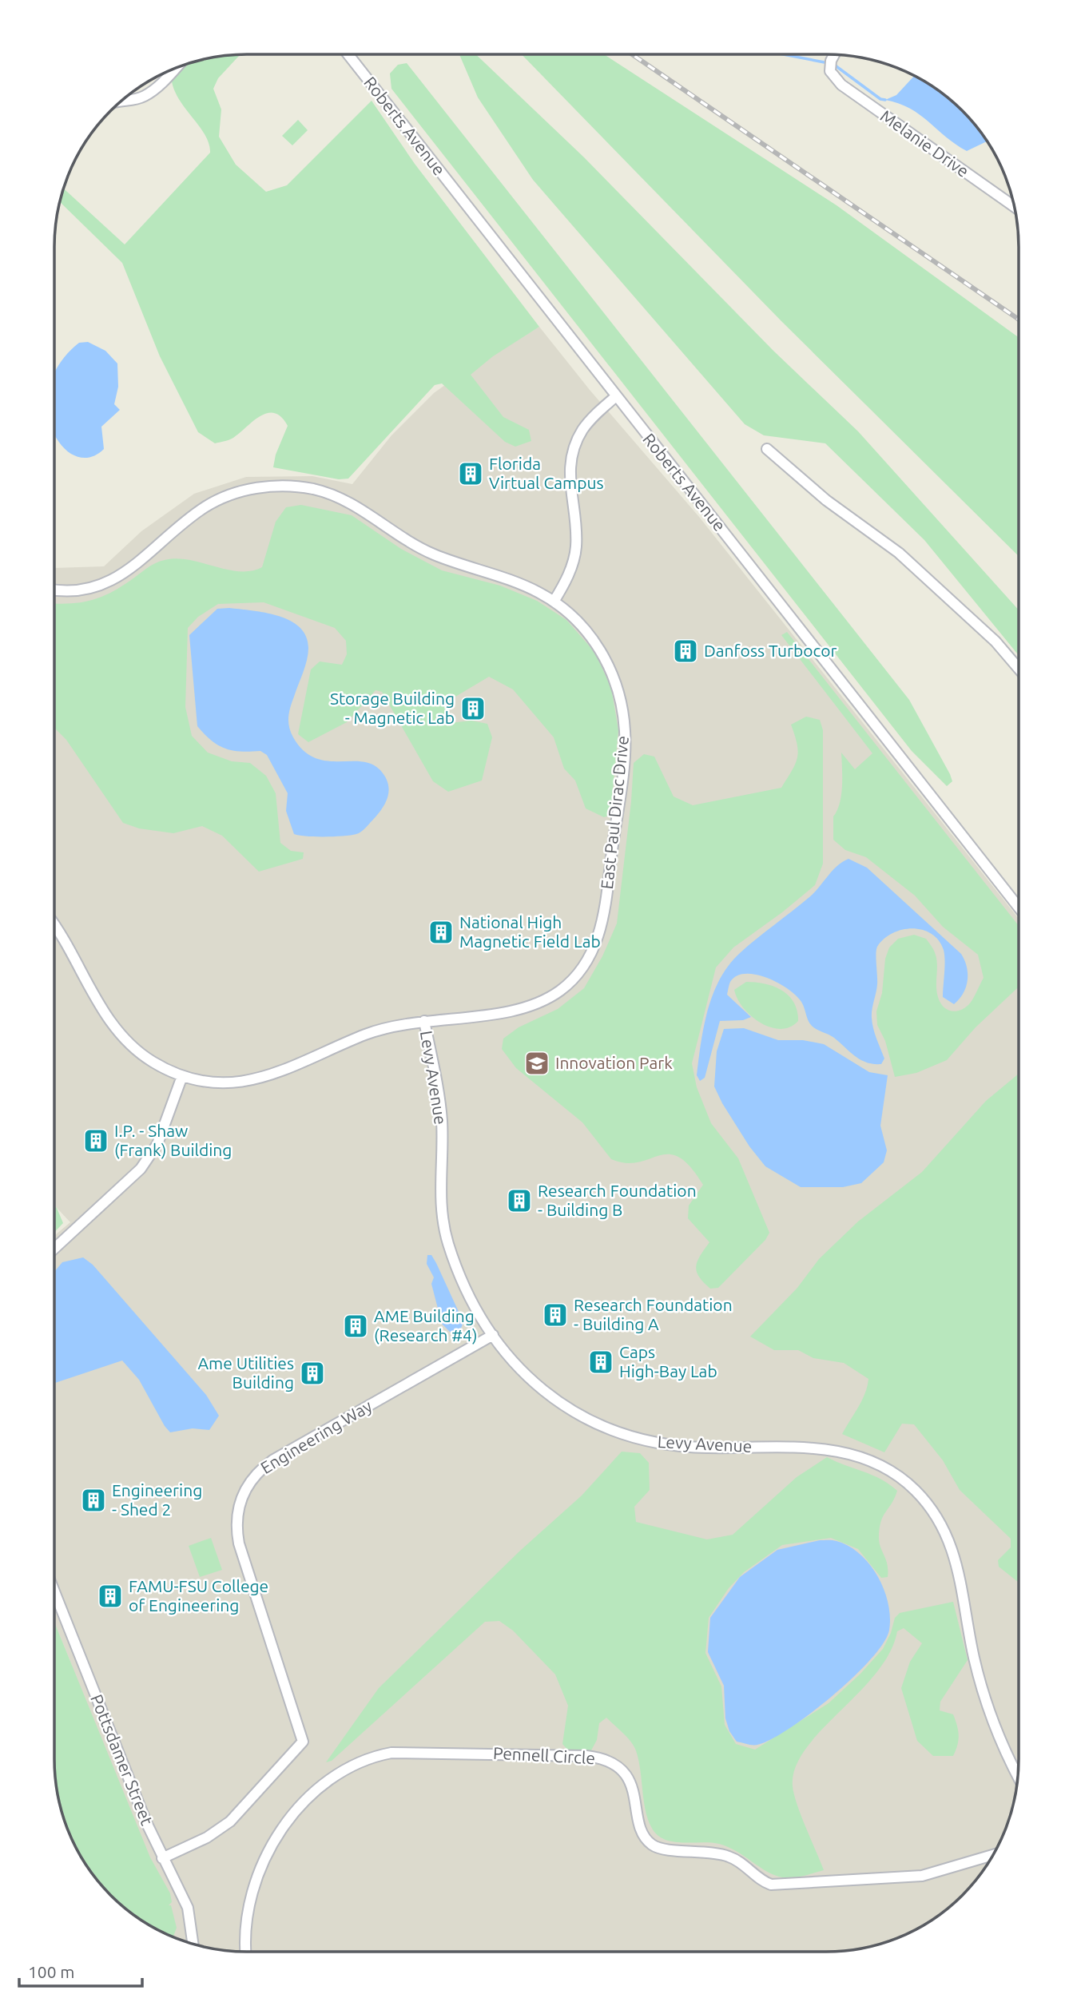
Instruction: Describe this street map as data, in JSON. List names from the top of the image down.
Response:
{
  "streets": {
    "street": [
      "Roberts Avenue",
      "Melanie Drive",
      "East Paul Dirac Drive",
      "Levy Avenue",
      "Engineering Way",
      "Pennell Circle",
      "Pottsdamer Street"
    ]
  },
  "crossings": [
    ["East Paul Dirac Drive", "Levy Avenue"],
    ["Levy Avenue", "Engineering Way"],
    ["Engineering Way", "Pottsdamer Street"]
  ],
  "places": {
    "building": [
      "Florida Virtual Campus",
      "Danfoss Turbocor",
      "Storage Building - Magnetic Lab",
      "National High Magnetic Field Lab",
      "I.P. - Shaw (Frank) Building",
      "Research Foundation - Building B",
      "Research Foundation - Building A",
      "AME Building (Research #4)",
      "Caps High-Bay Lab",
      "Ame Utilities Building",
      "Engineering - Shed 2",
      "FAMU-FSU College of Engineering"
    ],
    "school or university": ["Innovation Park"]
  },
  "scale_bar": "100 m"
}
